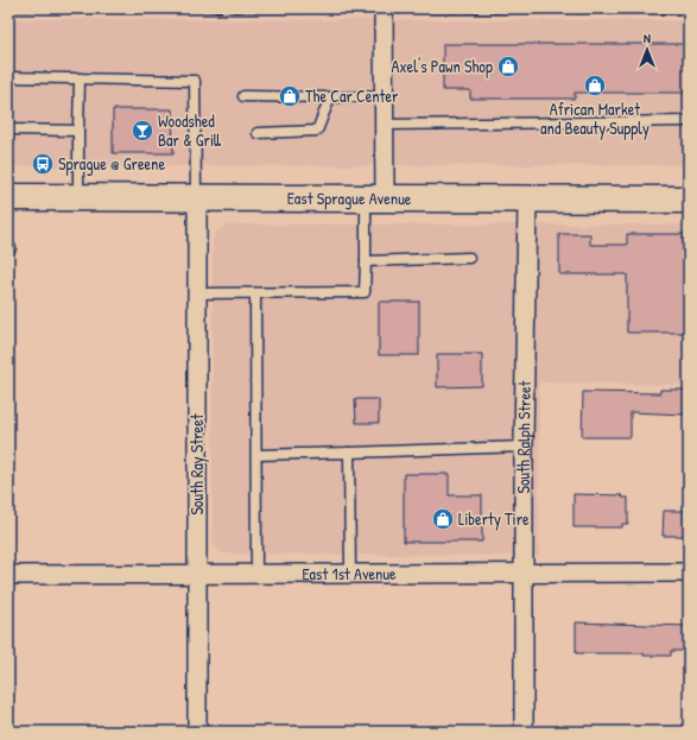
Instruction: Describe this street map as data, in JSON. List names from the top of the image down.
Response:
{
  "streets": {
    "main road": ["East Sprague Avenue"],
    "street": ["South Ralph Street", "South Ray Street", "East 1st Avenue"]
  },
  "crossings": [
    ["East Sprague Avenue", "South Ralph Street"],
    ["East Sprague Avenue", "South Ray Street"],
    ["South Ralph Street", "East 1st Avenue"],
    ["South Ray Street", "East 1st Avenue"]
  ],
  "places": {
    "shop": [
      "Axel's Pawn Shop",
      "African Market and Beauty Supply",
      "The Car Center",
      "Liberty Tire"
    ],
    "bar": ["Woodshed Bar & Grill"],
    "bus stop": ["Sprague @ Greene"]
  },
  "north": "top"
}
